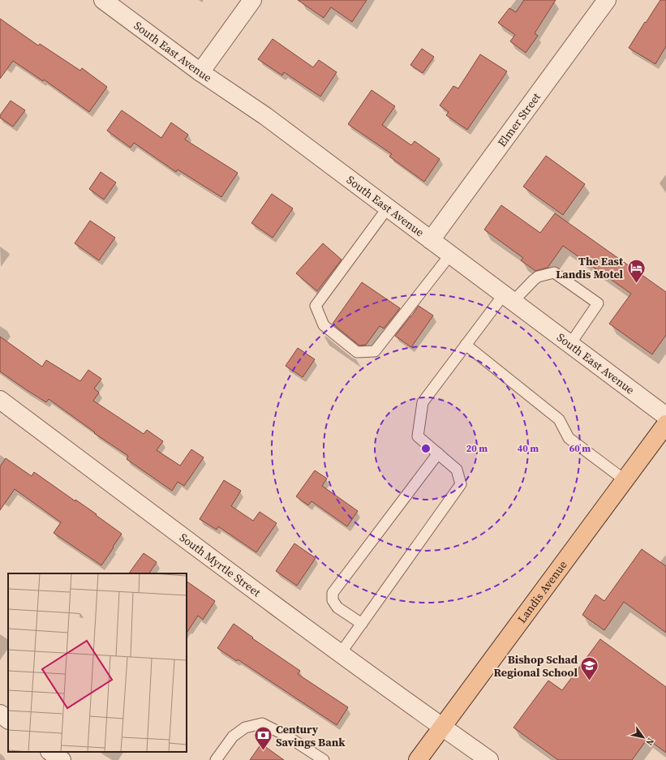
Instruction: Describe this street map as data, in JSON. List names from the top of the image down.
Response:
{
  "streets": {
    "main road": ["Landis Avenue"],
    "street": ["South East Avenue", "Elmer Street", "South Myrtle Street"]
  },
  "crossings": [
    ["South East Avenue", "Elmer Street"],
    ["South Myrtle Street", "Landis Avenue"]
  ],
  "places": {
    "hotel": ["The East Landis Motel"],
    "school or university": ["Bishop Schad Regional School"],
    "bank": ["Century Savings Bank"]
  },
  "north": "bottom right",
  "rings": ["20 m", "40 m", "60 m"]
}
